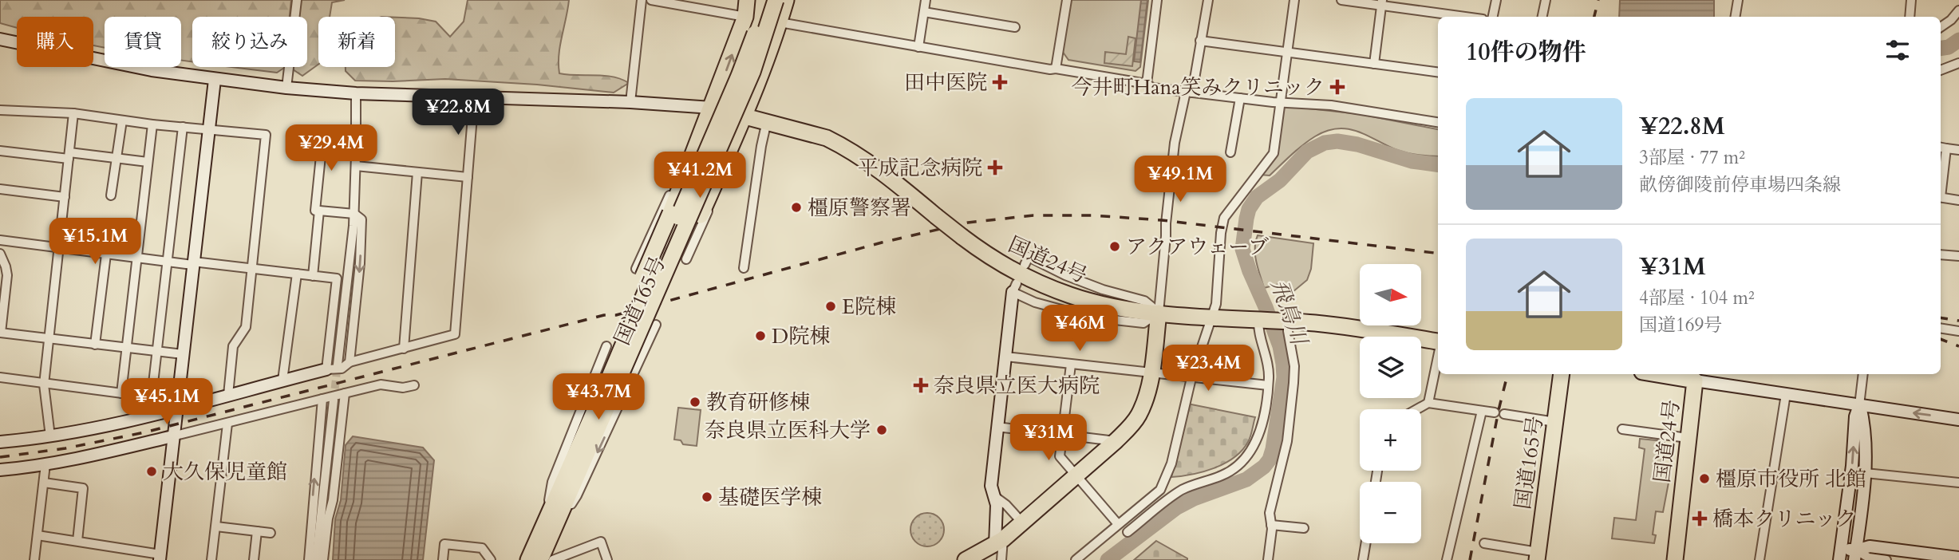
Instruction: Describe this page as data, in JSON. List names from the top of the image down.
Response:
{
  "streets": {
    "highway": ["国道24号", "国道165号"]
  },
  "crossings": [
    ["国道24号", "国道165号"]
  ],
  "water": ["飛鳥川"],
  "places": {
    "health": [
      "田中医院",
      "今井町Hana笑みクリニック",
      "平成記念病院",
      "奈良県立医大病院",
      "橋本クリニック"
    ],
    "other": [
      "橿原警察署",
      "アクアウェーブ",
      "E院棟",
      "D院棟",
      "教育研修棟",
      "奈良県立医科大学",
      "大久保児童館",
      "橿原市役所 北館",
      "基礎医学棟"
    ]
  },
  "north": "right",
  "page": {
    "chip": [
      "購入",
      "賃貸",
      "絞り込み",
      "新着"
    ],
    "heading": "10件の物件",
    "list": [
      {
        "name": "¥22.8M",
        "note": "3部屋 · 77 m² · 畝傍御陵前停車場四条線"
      },
      {
        "name": "¥31M",
        "note": "4部屋 · 104 m² · 国道169号"
      }
    ],
    "price": [
      "¥22.8M",
      "¥29.4M",
      "¥41.2M",
      "¥49.1M",
      "¥15.1M",
      "¥46M",
      "¥23.4M",
      "¥43.7M",
      "¥45.1M",
      "¥31M"
    ],
    "map_buttons": ["+", "−"]
  }
}
